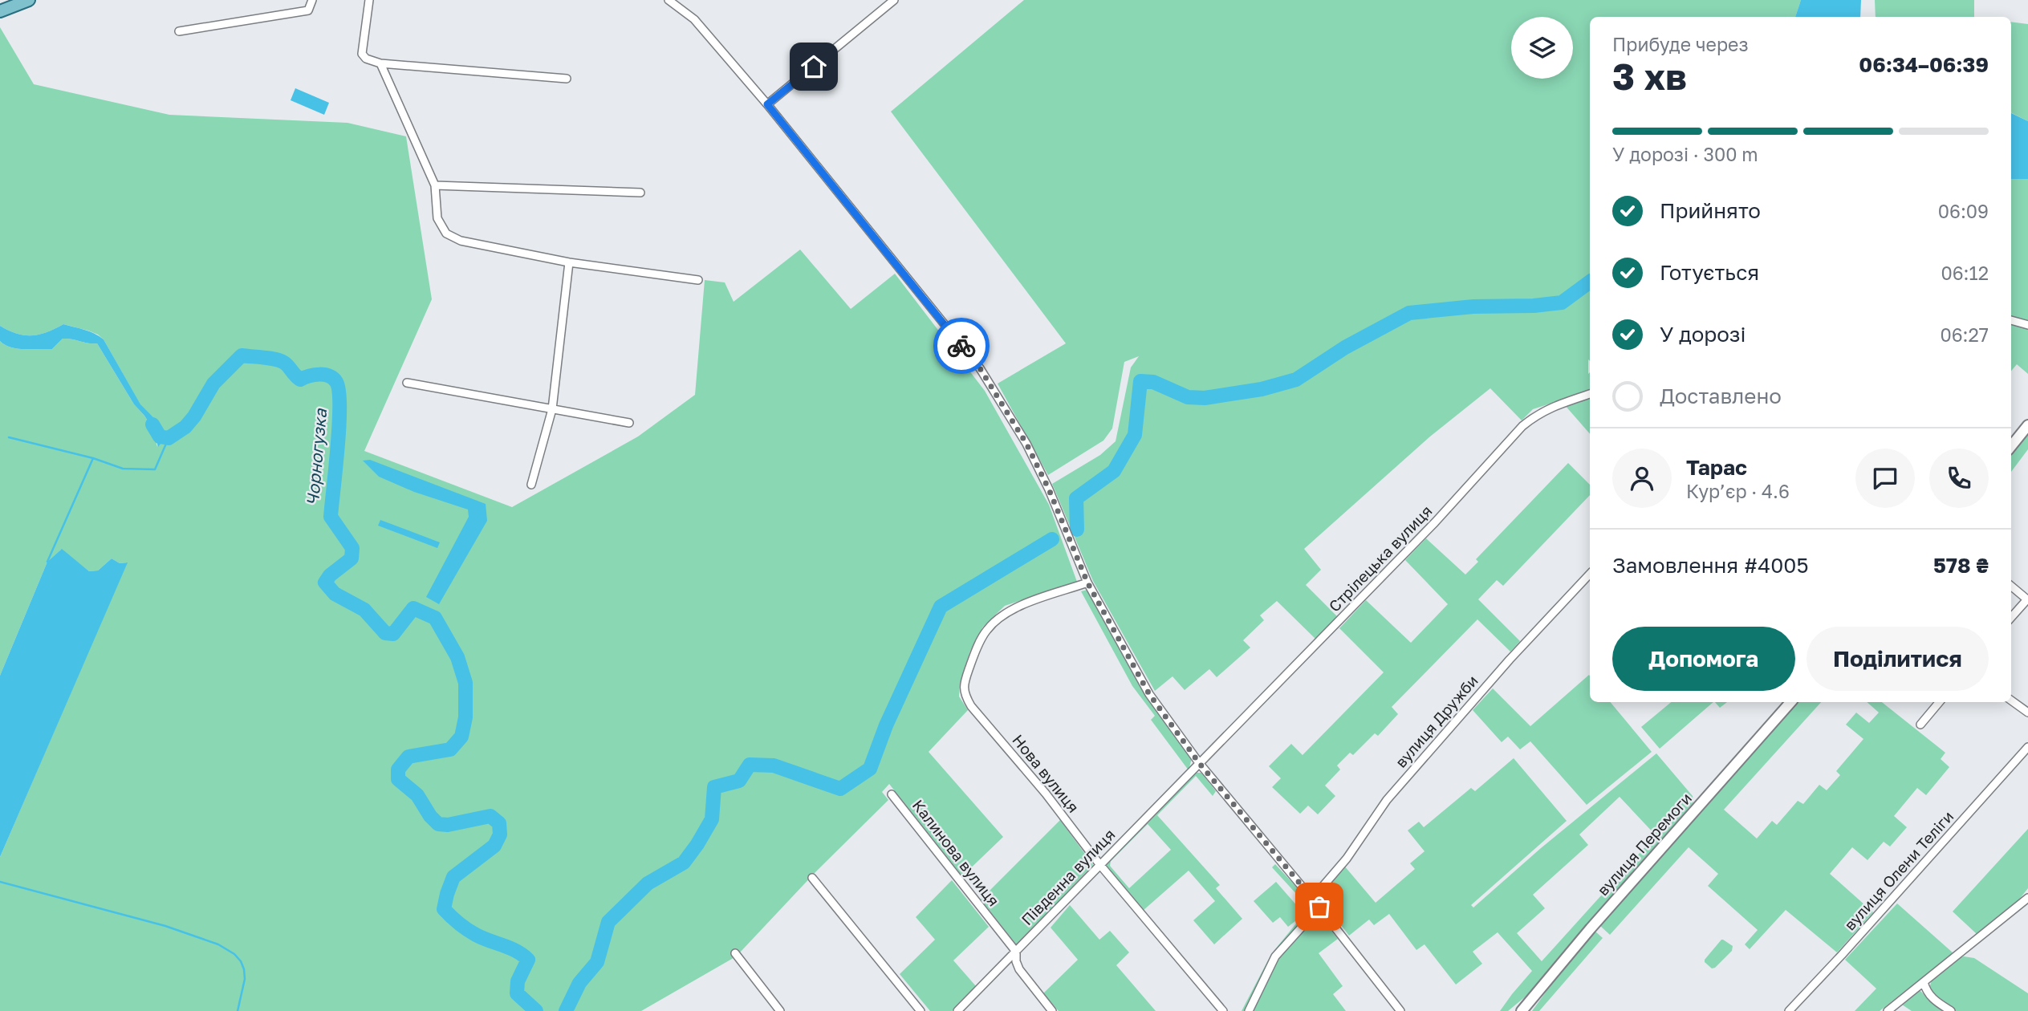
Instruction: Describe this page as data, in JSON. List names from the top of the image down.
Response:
{
  "streets": {
    "main road": ["вулиця Перемоги"],
    "street": [
      "Стрілецька вулиця",
      "вулиця Дружби",
      "Нова вулиця",
      "Калинова вулиця",
      "вулиця Олени Теліги",
      "Південна вулиця"
    ]
  },
  "crossings": [
    ["Стрілецька вулиця", "Південна вулиця"],
    ["Нова вулиця", "Південна вулиця"],
    ["Калинова вулиця", "Південна вулиця"]
  ],
  "water": ["Чорногузка"],
  "page": {
    "heading": ["3 хв", "Прибуде через", "06:34–06:39"],
    "panel": [
      "Тарас",
      "Кур’єр · 4.6",
      "Замовлення #4005",
      "578 ₴"
    ],
    "bar": "У дорозі · 300 m",
    "list": [
      ["Прийнято", "06:09"],
      ["Готується", "06:12"],
      ["У дорозі", "06:27"],
      "Доставлено"
    ],
    "buttons": ["Допомога", "Поділитися"]
  }
}
